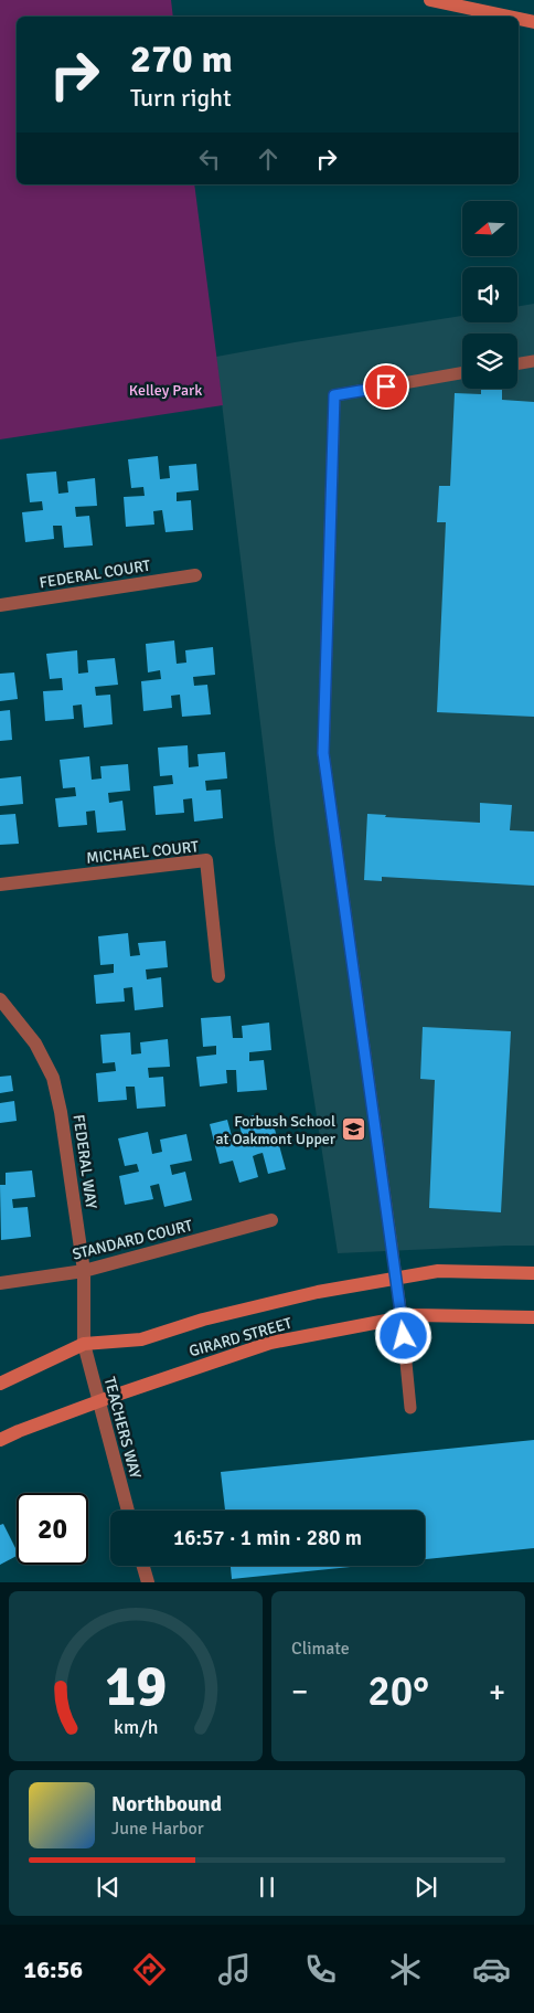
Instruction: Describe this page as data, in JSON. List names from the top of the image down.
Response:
{
  "streets": {
    "street": [
      "FEDERAL COURT",
      "MICHAEL COURT",
      "FEDERAL WAY",
      "STANDARD COURT",
      "GIRARD STREET",
      "TEACHERS WAY"
    ]
  },
  "crossings": [
    ["FEDERAL WAY", "STANDARD COURT"],
    ["FEDERAL WAY", "GIRARD STREET"],
    ["FEDERAL WAY", "TEACHERS WAY"],
    ["GIRARD STREET", "TEACHERS WAY"]
  ],
  "parks": ["Kelley Park"],
  "places": {
    "school or university": ["Forbush School at Oakmont Upper"]
  },
  "north": "left",
  "page": {
    "turn": ["270 m", "Turn right"],
    "limit": "20",
    "trip": "16:57 · 1 min · 280 m",
    "tile": "Climate",
    "heat": ["−", "20°", "+"],
    "song": ["Northbound", "June Harbor"],
    "tabs": "16:56",
    "gauge": ["19", "km/h"]
  }
}
